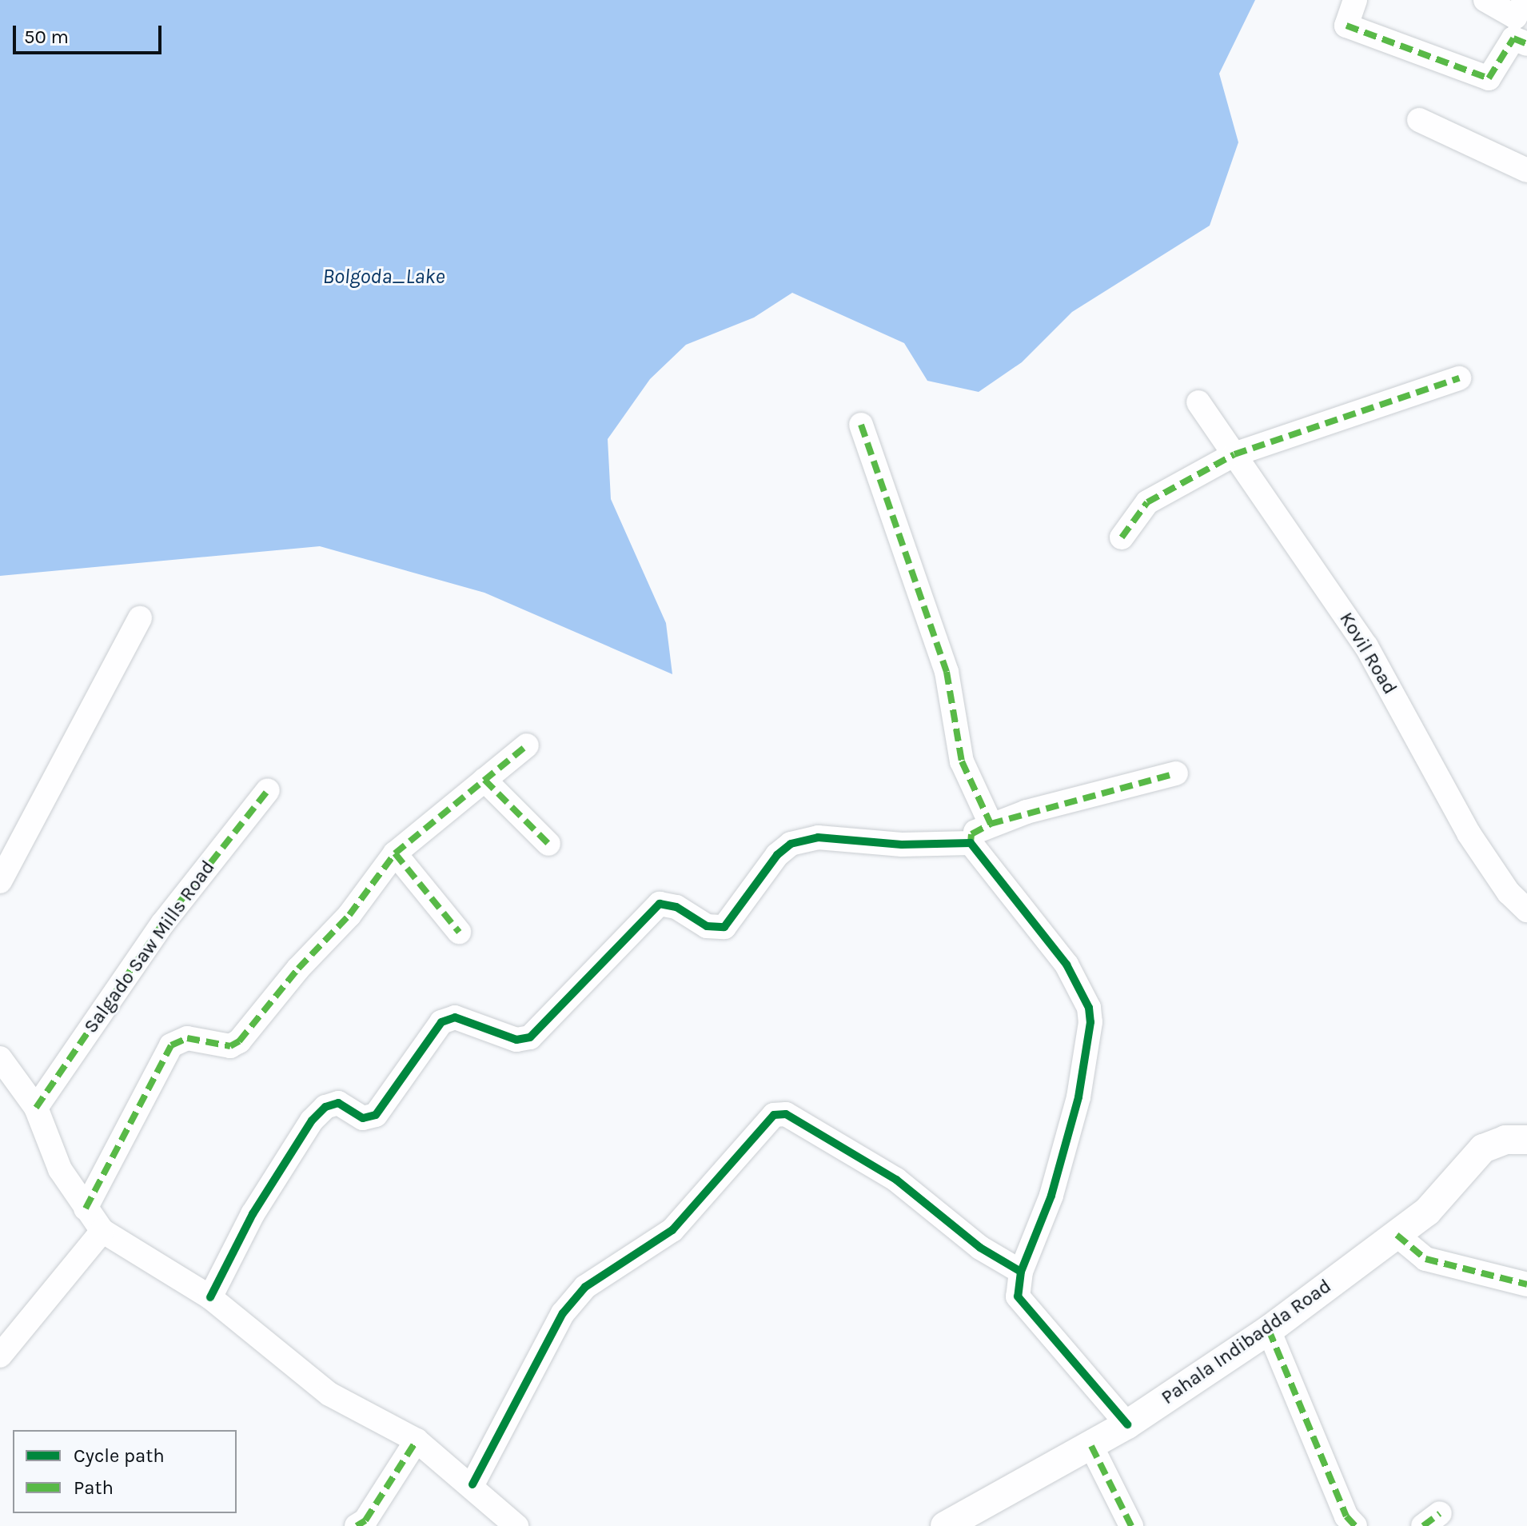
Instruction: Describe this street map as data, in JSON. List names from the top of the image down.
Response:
{
  "streets": {
    "street": ["Kovil Road", "Salgado Saw Mills Road", "Pahala Indibadda Road"]
  },
  "water": ["Bolgoda_Lake"],
  "legend": ["Cycle path", "Path"],
  "scale_bar": "50 m"
}
